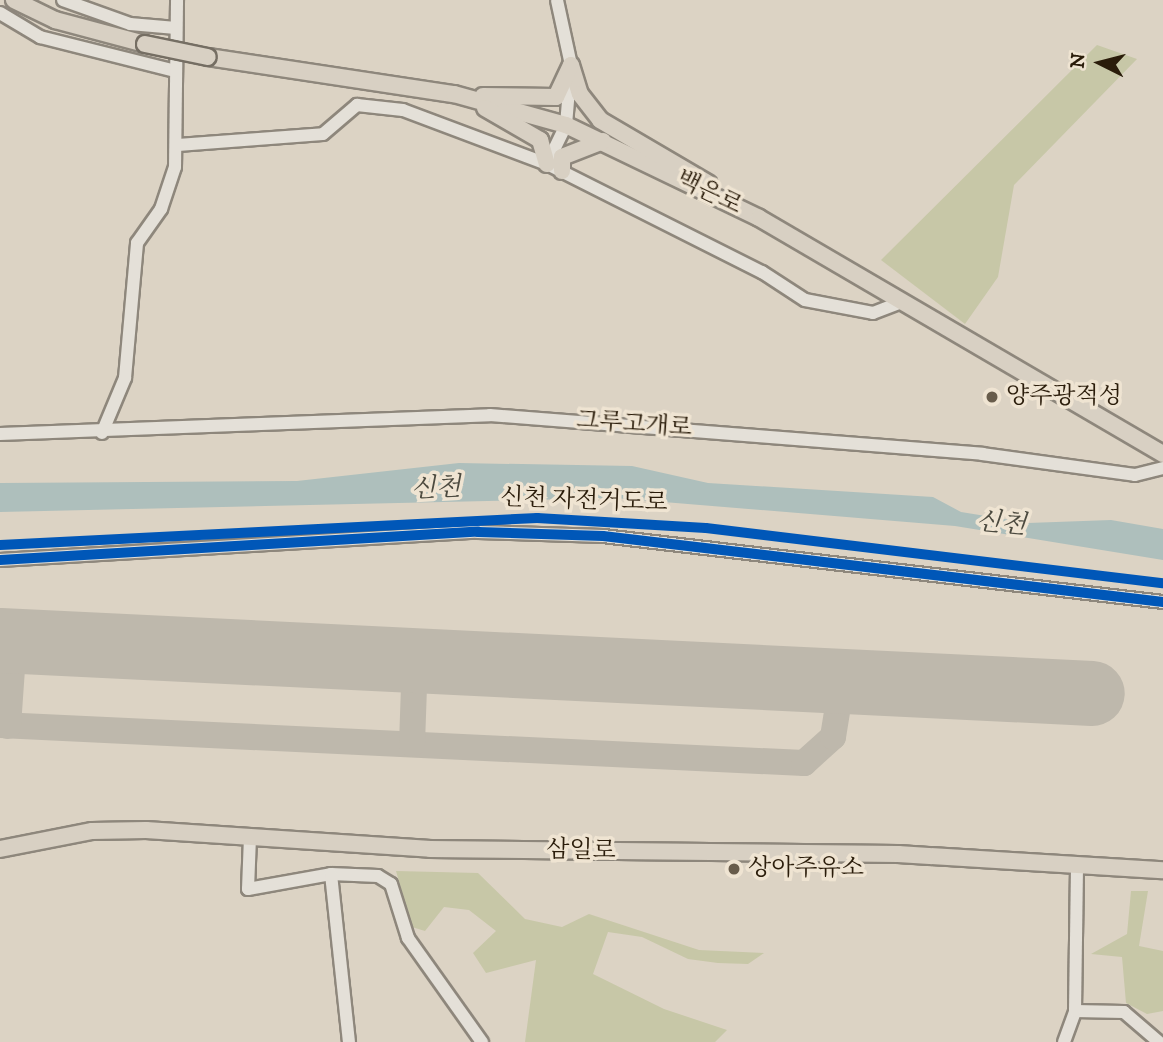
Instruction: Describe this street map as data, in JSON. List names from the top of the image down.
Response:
{
  "streets": {
    "main road": ["백은로", "삼일로"],
    "street": ["그루고개로"],
    "cycle path": ["신천 자전거도로"]
  },
  "water": ["신천"],
  "places": ["양주광적성", "상아주유소"],
  "north": "left"
}
